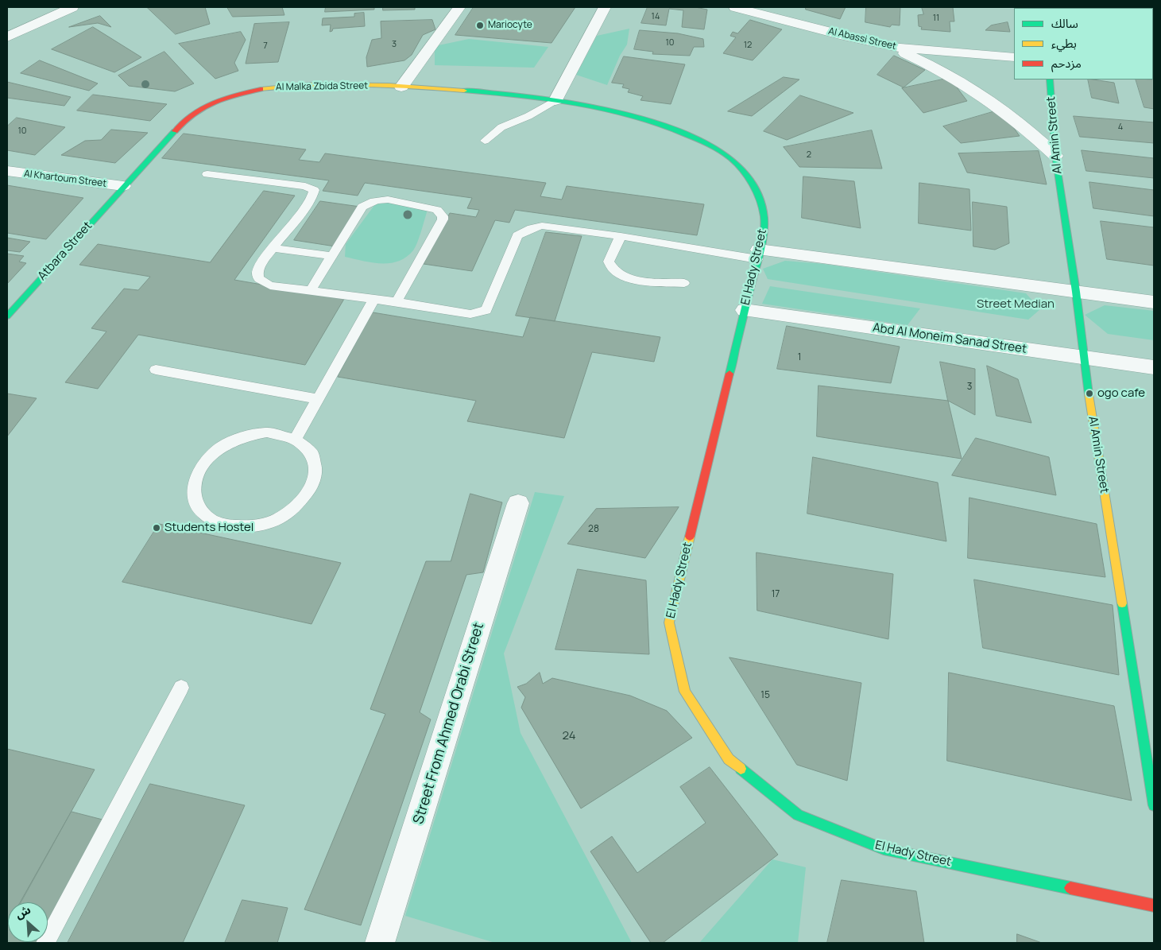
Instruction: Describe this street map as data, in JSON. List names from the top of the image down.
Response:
{
  "streets": {
    "street": [
      "Al Abassi Street",
      "Al Malka Zbida Street",
      "Al Amin Street",
      "Al Khartoum Street",
      "Atbara Street",
      "El Hady Street",
      "Abd Al Moneim Sanad Street",
      "Street From Ahmed Orabi Street"
    ]
  },
  "crossings": [
    ["Al Malka Zbida Street", "Al Khartoum Street"],
    ["Al Malka Zbida Street", "Atbara Street"],
    ["Al Malka Zbida Street", "El Hady Street"],
    ["Al Amin Street", "Abd Al Moneim Sanad Street"],
    ["Al Khartoum Street", "Atbara Street"],
    ["El Hady Street", "Abd Al Moneim Sanad Street"]
  ],
  "parks": ["Street Median"],
  "places": ["Mariocyte", "ogo cafe", "Students Hostel"],
  "house_numbers": [
    "14",
    "11",
    "10",
    "3",
    "12",
    "7",
    "4",
    "10",
    "2",
    "1",
    "3",
    "28",
    "17",
    "15",
    "24"
  ],
  "legend": ["سالك", "بطيء", "مزدحم"],
  "north": "top left"
}
